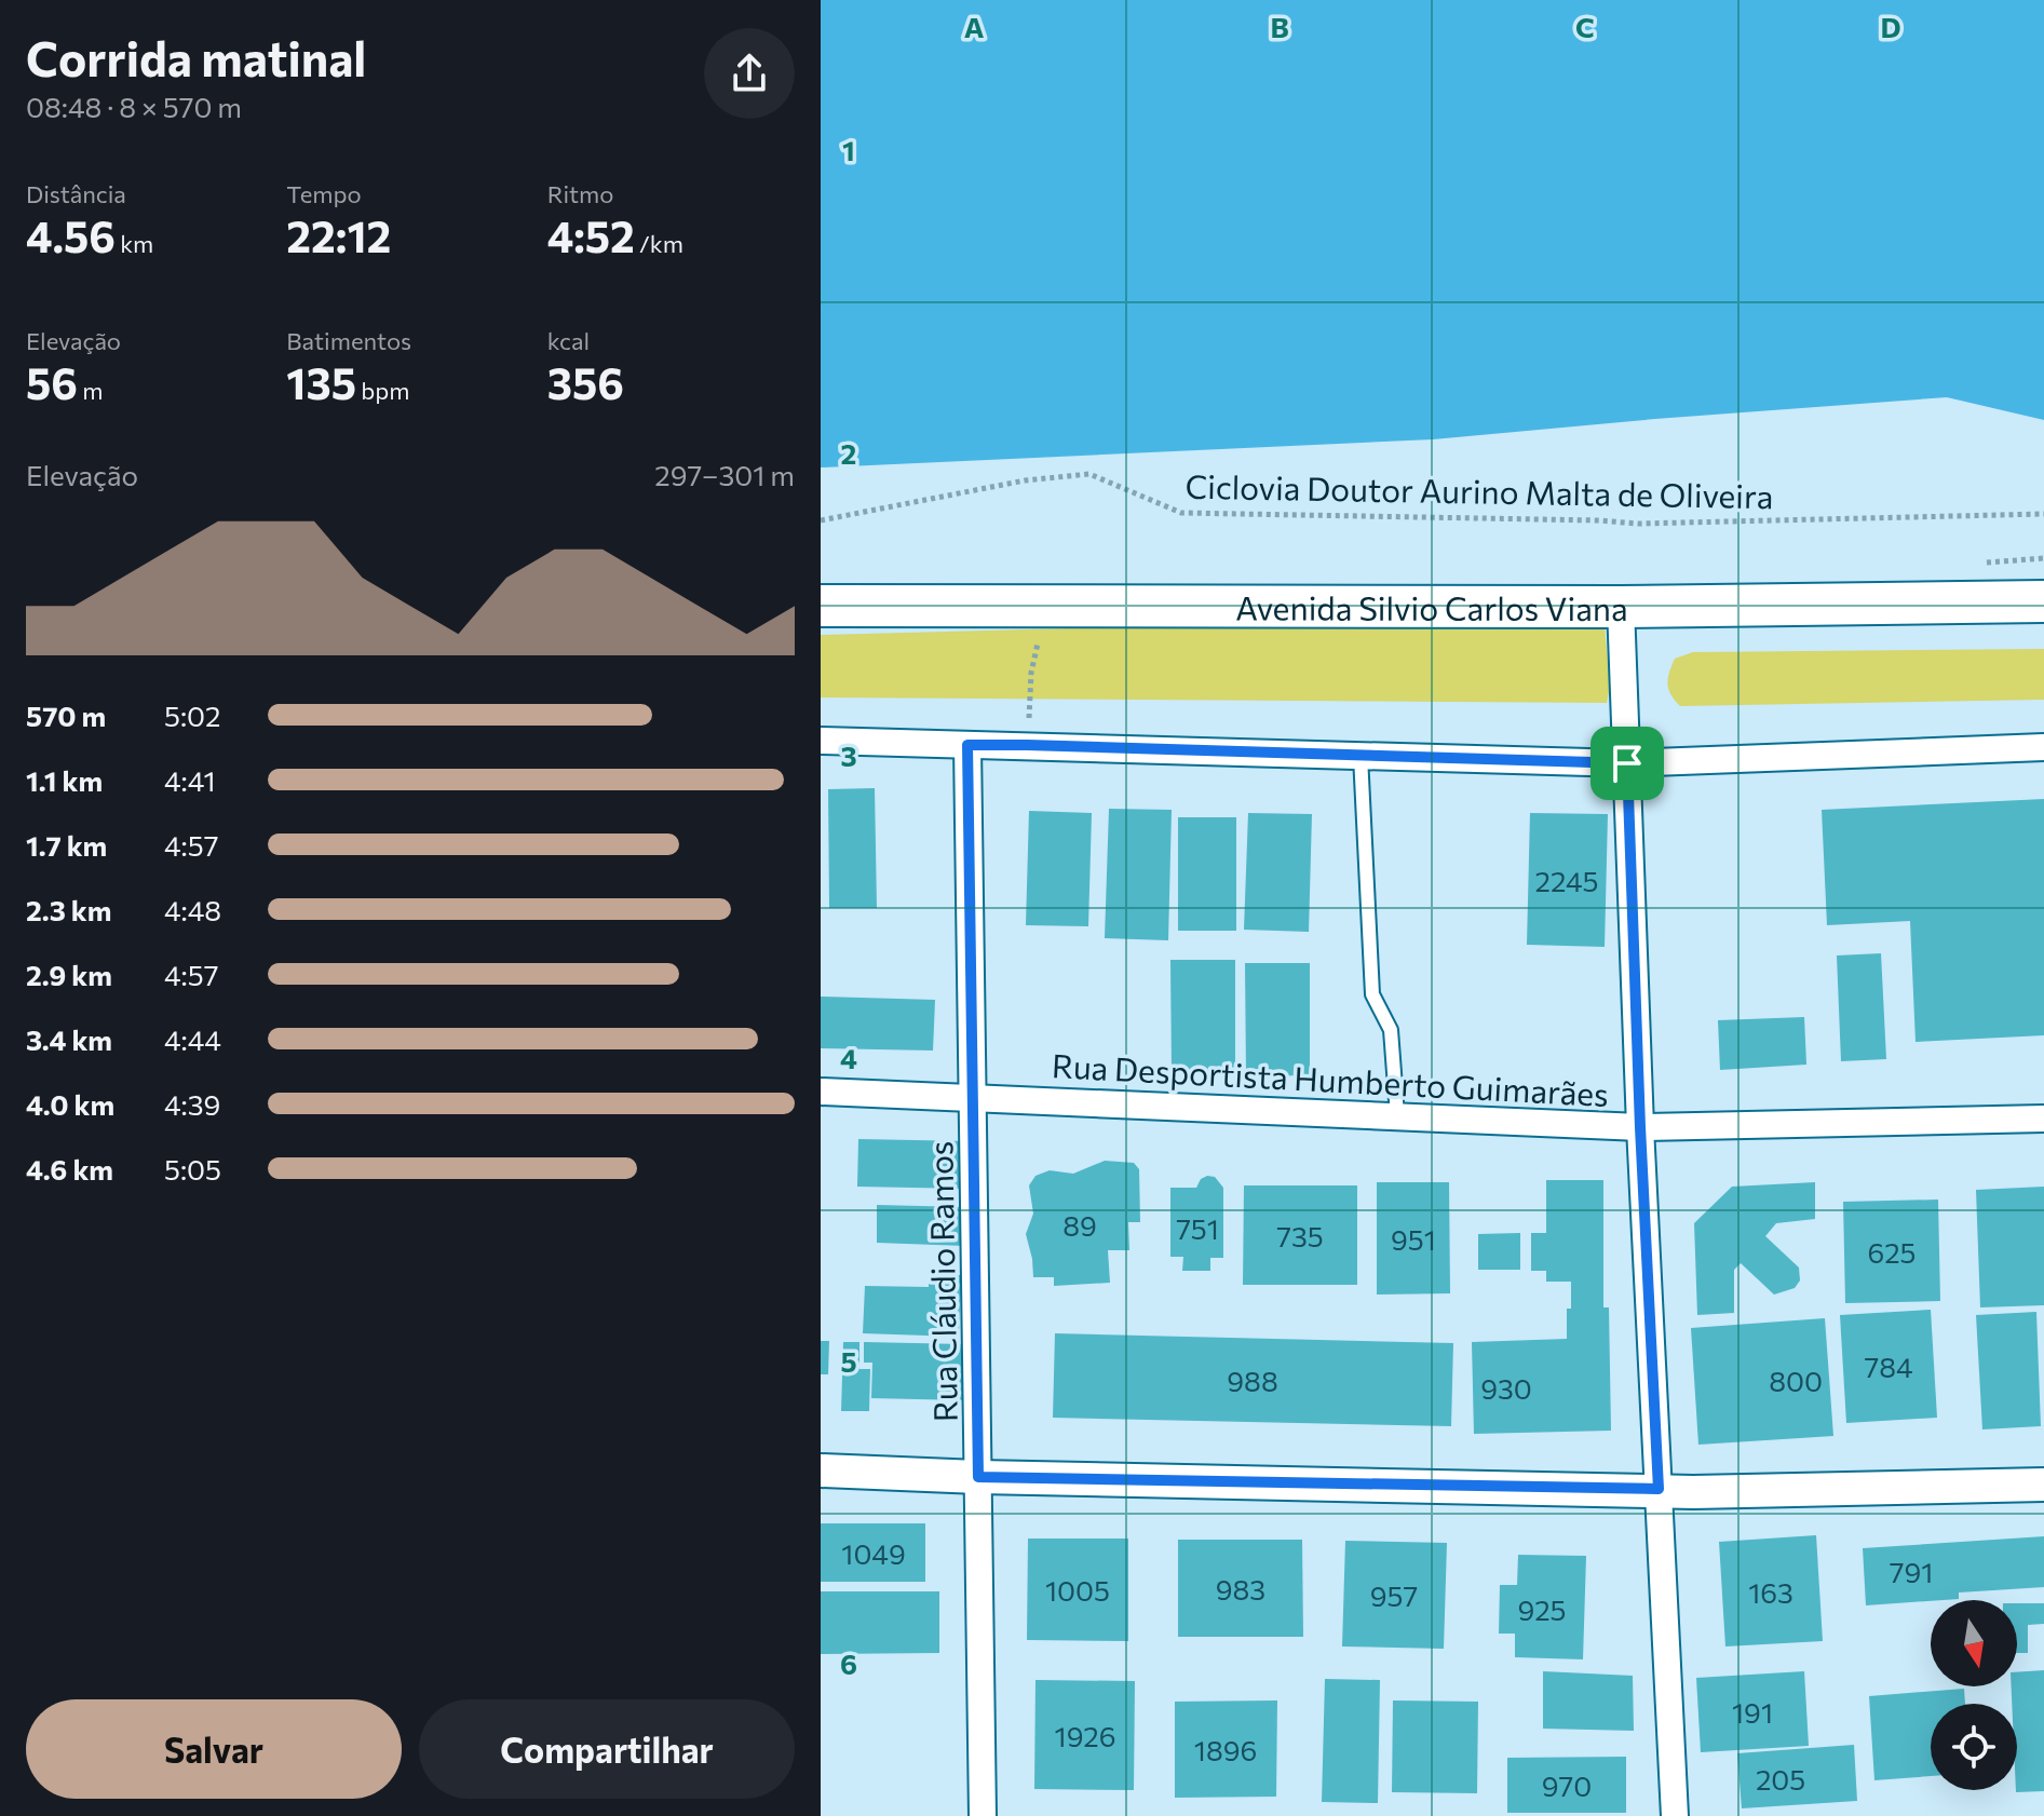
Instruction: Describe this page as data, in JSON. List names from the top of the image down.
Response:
{
  "streets": {
    "main road": ["Avenida Silvio Carlos Viana"],
    "street": ["Rua Desportista Humberto Guimarães", "Rua Cláudio Ramos"],
    "path": ["Ciclovia Doutor Aurino Malta de Oliveira"]
  },
  "crossings": [
    ["Rua Desportista Humberto Guimarães", "Rua Cláudio Ramos"]
  ],
  "house_numbers": [
    "2245",
    "89",
    "751",
    "735",
    "951",
    "625",
    "784",
    "988",
    "800",
    "930",
    "1049",
    "791",
    "983",
    "1005",
    "163",
    "957",
    "925",
    "191",
    "1926",
    "1896",
    "205",
    "970"
  ],
  "north": "bottom",
  "page": {
    "heading": ["Corrida matinal", "08:48 · 8 × 570 m"],
    "stats": [
      ["Distância", "4.56 km"],
      ["Tempo", "22:12"],
      ["Ritmo", "4:52 /km"],
      ["Elevação", "56 m"],
      ["Batimentos", "135 bpm"],
      ["kcal", "356"]
    ],
    "chart": ["Elevação", "297–301 m"],
    "list": [
      {
        "name": "570 m",
        "note": "5:02"
      },
      {
        "name": "1.1 km",
        "note": "4:41"
      },
      {
        "name": "1.7 km",
        "note": "4:57"
      },
      {
        "name": "2.3 km",
        "note": "4:48"
      },
      {
        "name": "2.9 km",
        "note": "4:57"
      },
      {
        "name": "3.4 km",
        "note": "4:44"
      },
      {
        "name": "4.0 km",
        "note": "4:39"
      },
      {
        "name": "4.6 km",
        "note": "5:05"
      }
    ],
    "buttons": ["Salvar", "Compartilhar"]
  },
  "grid": {
    "columns": [
      "A",
      "B",
      "C",
      "D"
    ],
    "rows": [
      "1",
      "2",
      "3",
      "4",
      "5",
      "6"
    ]
  }
}
